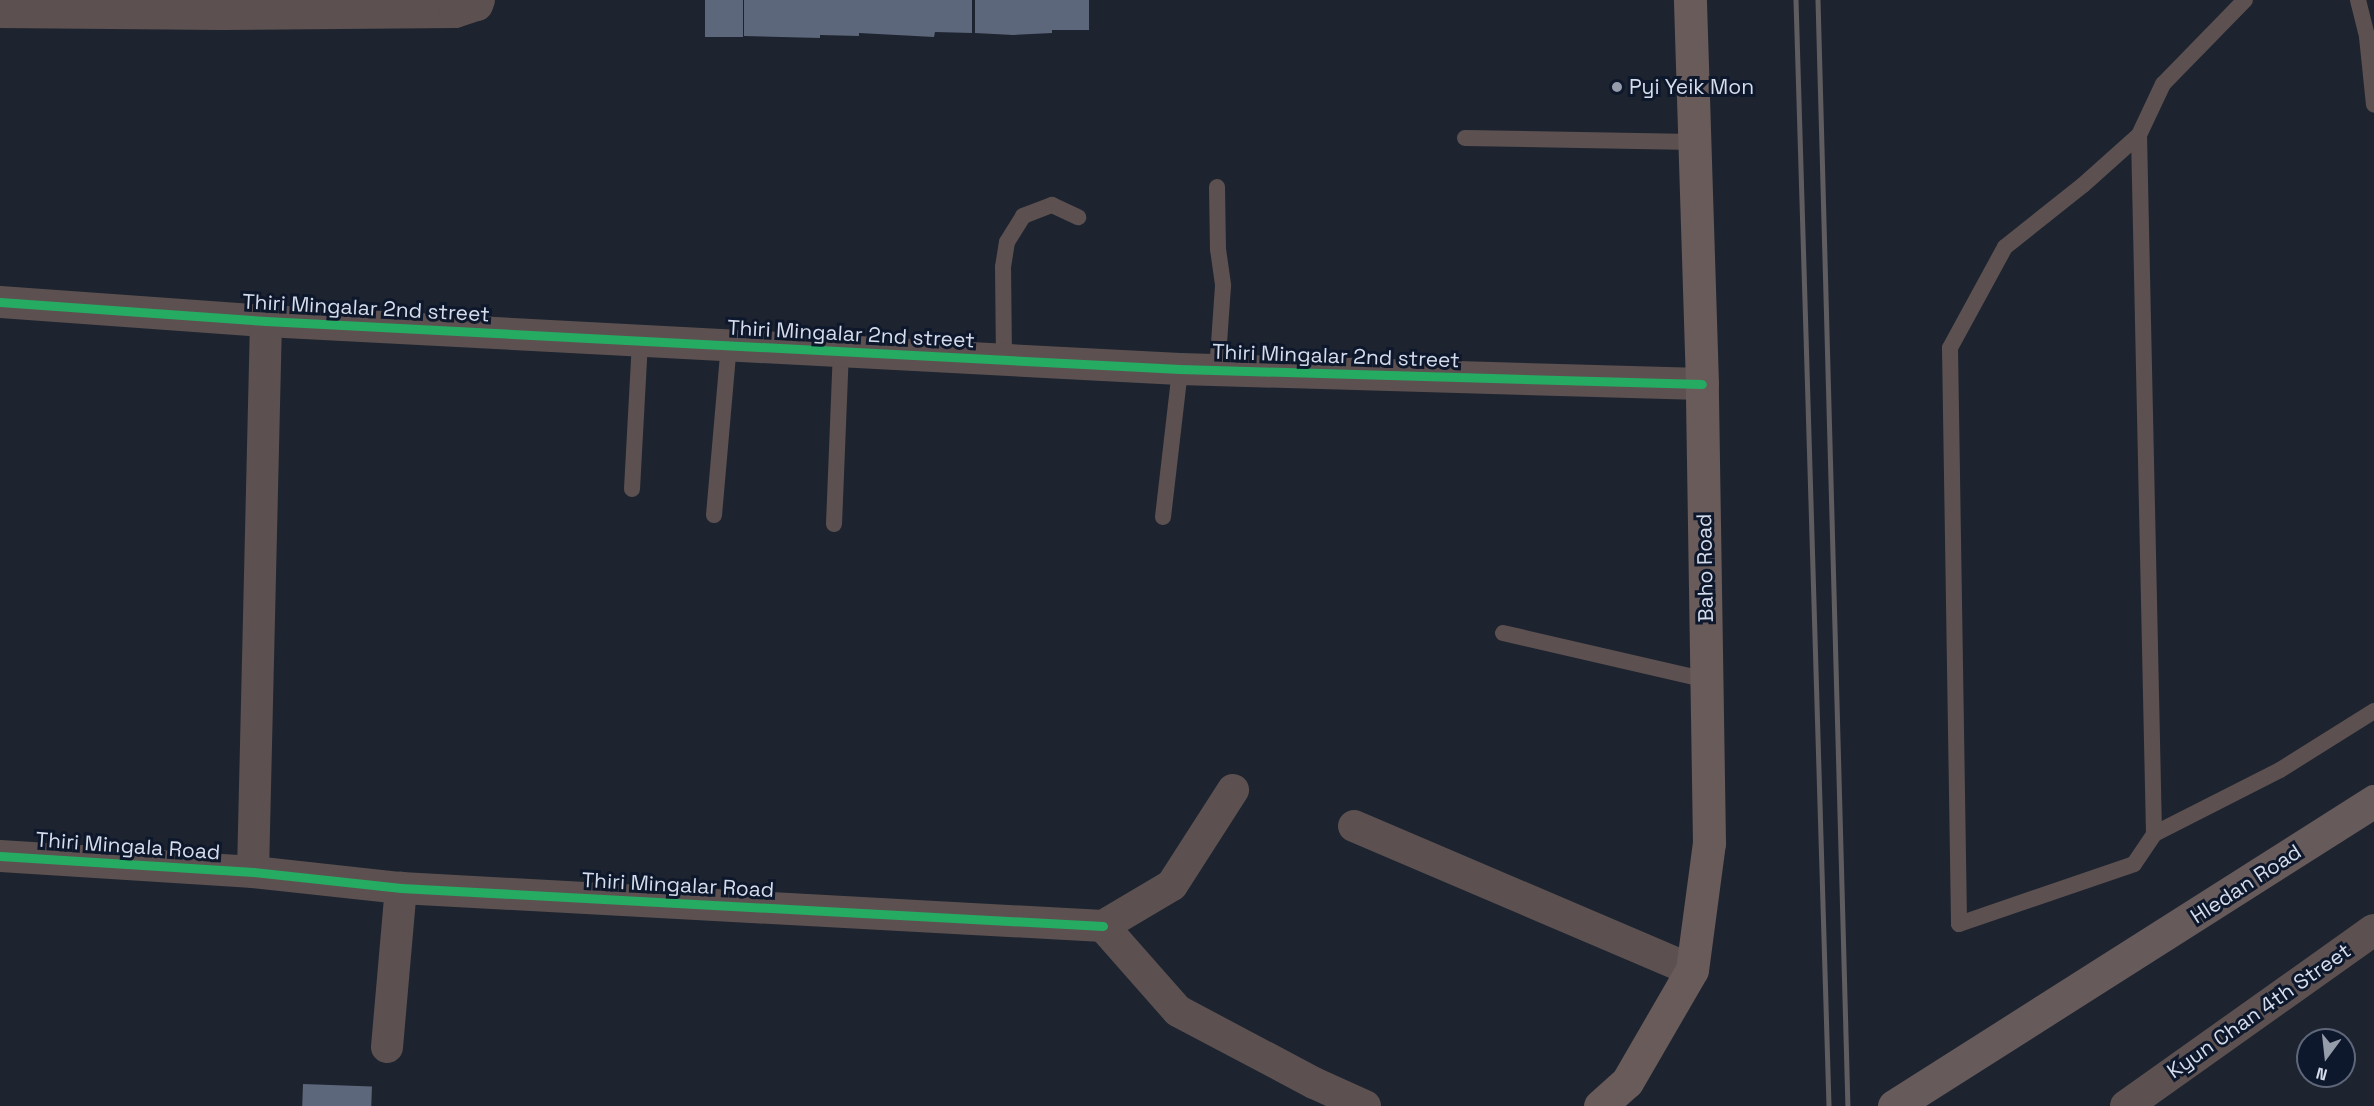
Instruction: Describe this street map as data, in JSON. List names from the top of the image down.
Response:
{
  "streets": {
    "main road": ["Baho Road", "Hledan Road"],
    "street": [
      "Thiri Mingalar 2nd street",
      "Thiri Mingala Road",
      "Thiri Mingalar Road",
      "Kyun Chan 4th Street"
    ]
  },
  "crossings": [
    ["Thiri Mingalar 2nd street", "Baho Road"],
    ["Thiri Mingala Road", "Thiri Mingalar Road"]
  ],
  "places": ["Pyi Yeik Mon"],
  "north": "bottom"
}
